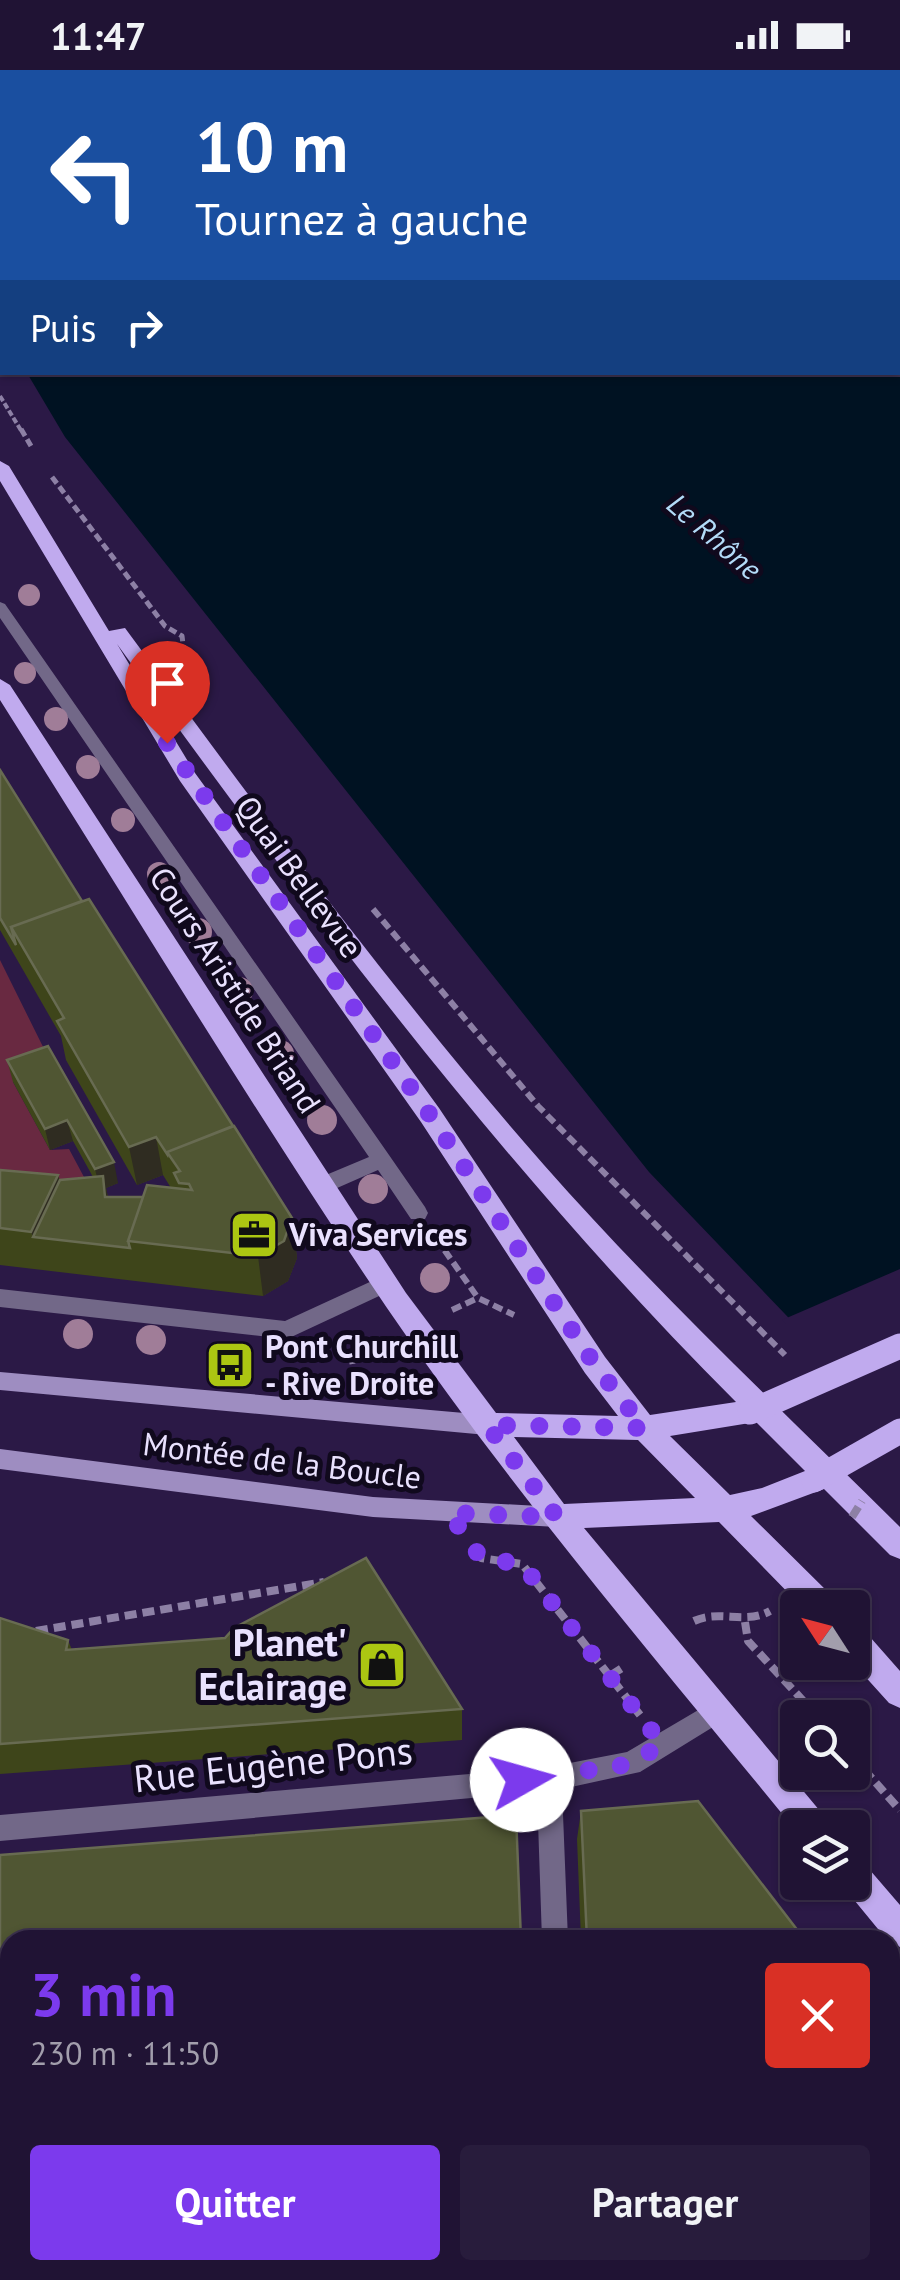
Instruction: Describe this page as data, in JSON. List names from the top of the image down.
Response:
{
  "streets": {
    "main road": ["Quai Bellevue", "Cours Aristide Briand", "Montée de la Boucle"],
    "street": ["Rue Eugène Pons"]
  },
  "crossings": [
    ["Cours Aristide Briand", "Montée de la Boucle"],
    ["Cours Aristide Briand", "Rue Eugène Pons"]
  ],
  "water": ["Le Rhône"],
  "places": {
    "office": ["Viva Services"],
    "bus stop": ["Pont Churchill - Rive Droite"],
    "shop": ["Planet' Eclairage"]
  },
  "north": "top left",
  "page": {
    "status": "11:47",
    "turn": ["10 m", "Tournez à gauche"],
    "then": "Puis",
    "heading": ["3 min", "230 m · 11:50"],
    "buttons": ["Quitter", "Partager"]
  }
}
